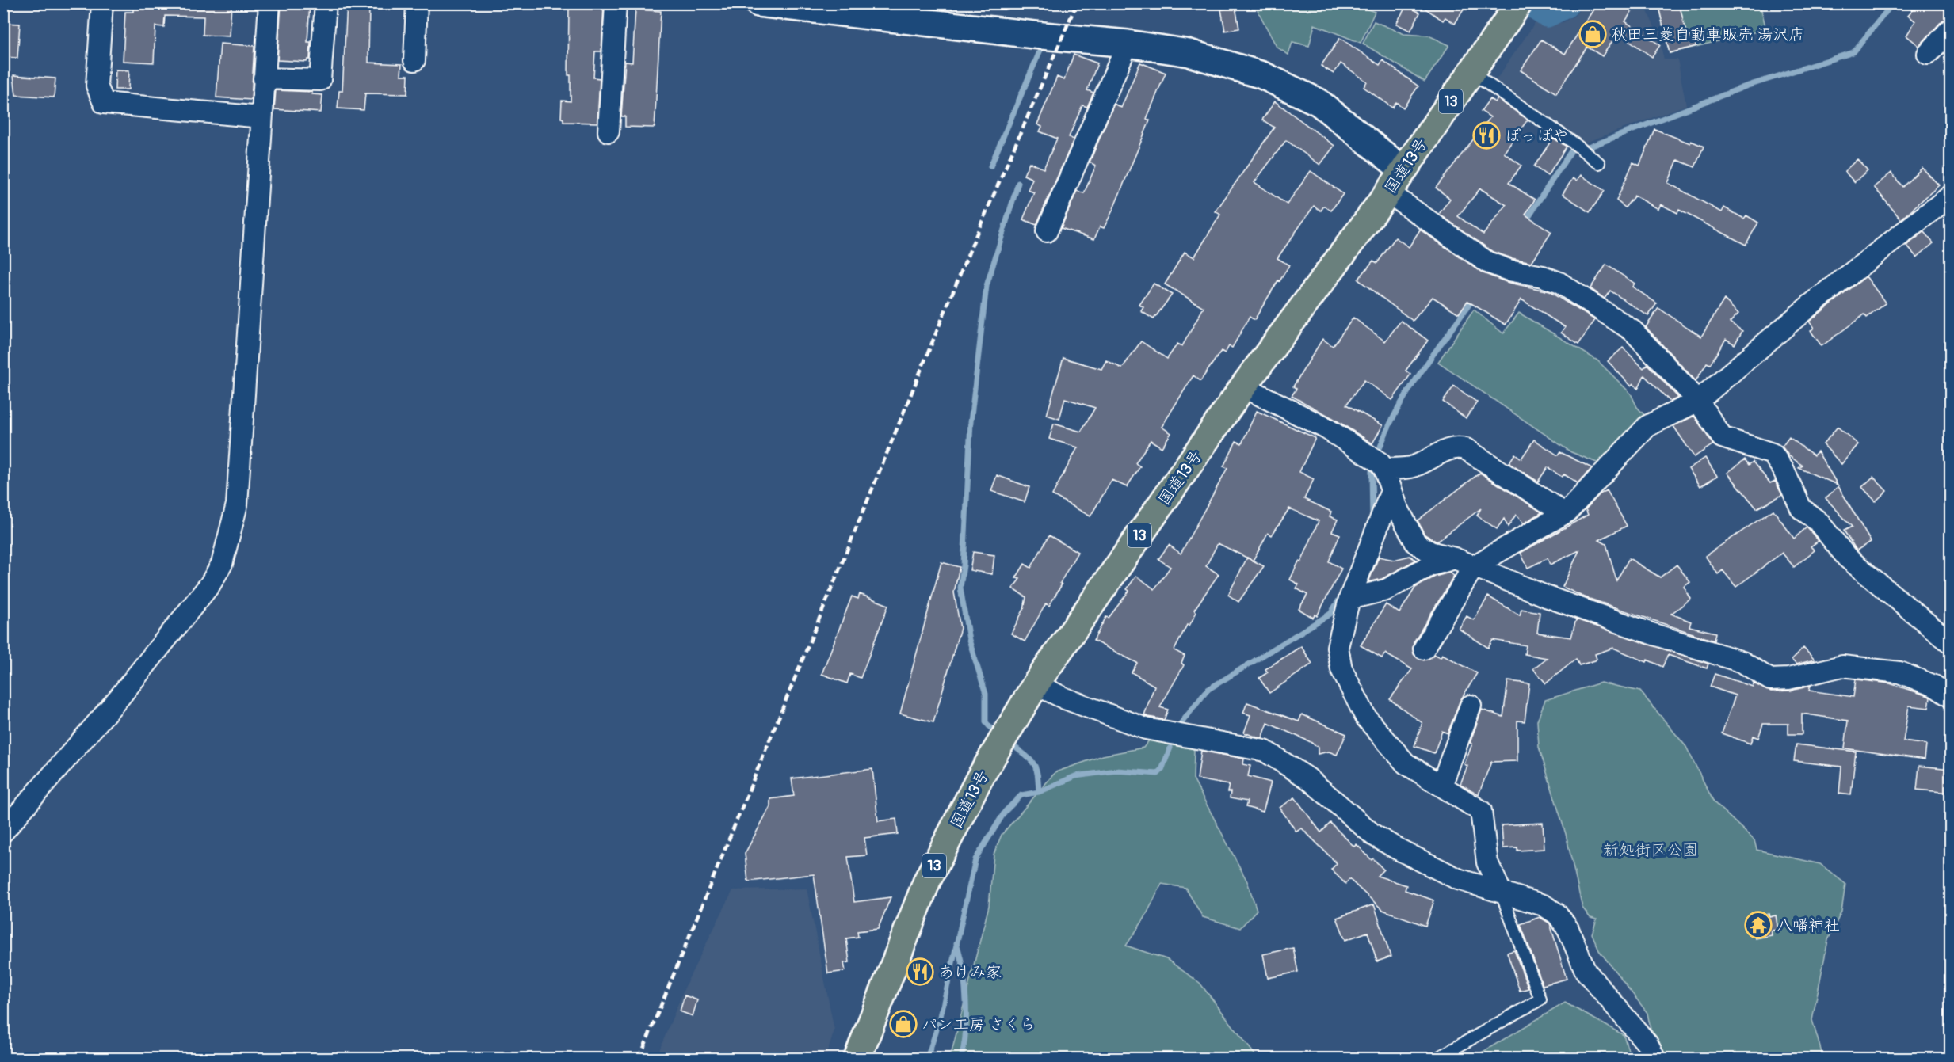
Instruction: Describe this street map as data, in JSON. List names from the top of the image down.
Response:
{
  "streets": {
    "highway": ["13", "国道13号"]
  },
  "parks": ["新処街区公園"],
  "places": {
    "shop": ["秋田三菱自動車販売 湯沢店", "パン工房 さくら"],
    "restaurant": ["ぽっぽや", "あけみ家"],
    "temple": ["八幡神社"]
  }
}
